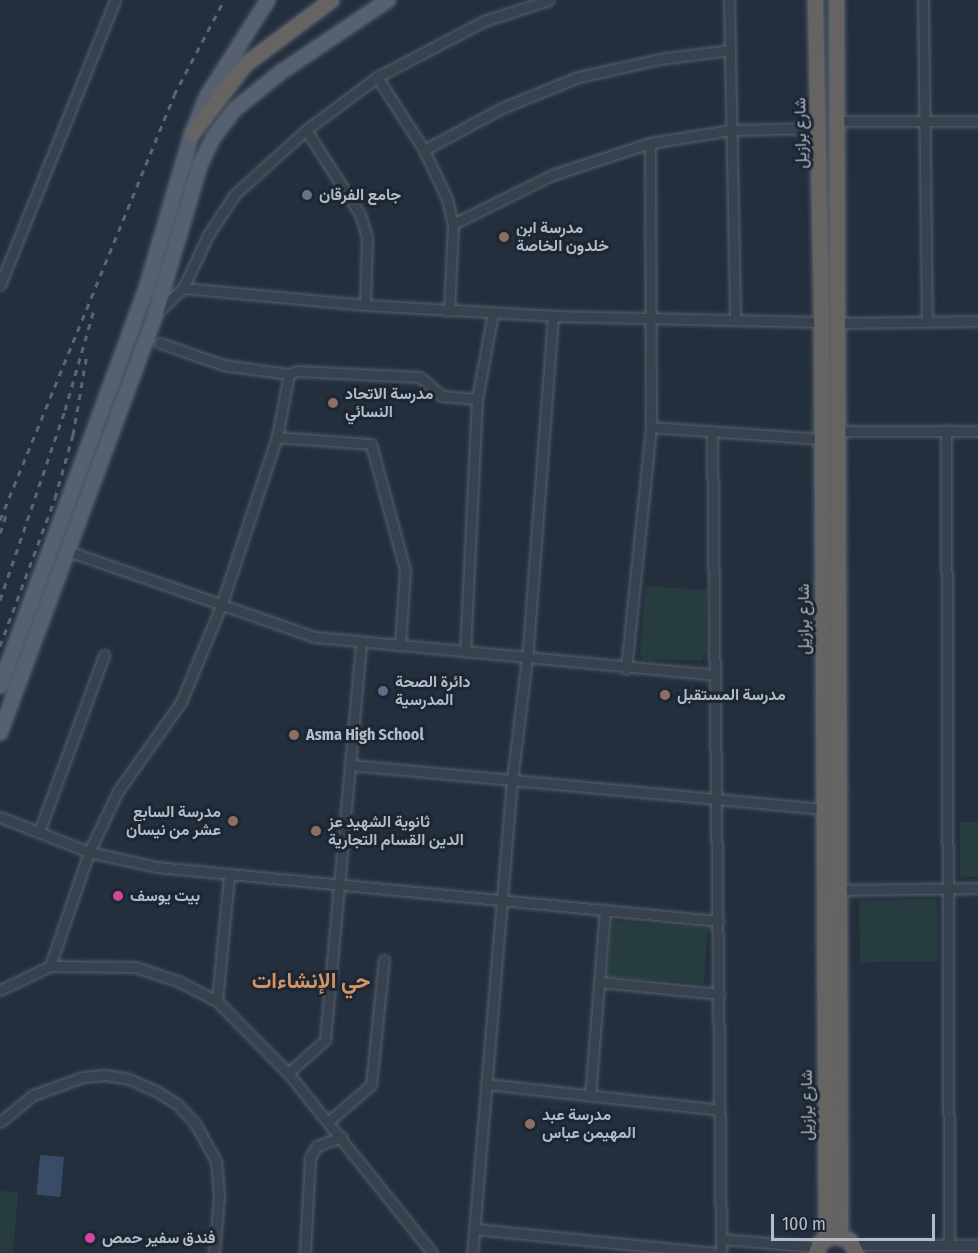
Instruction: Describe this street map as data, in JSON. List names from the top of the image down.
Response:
{
  "streets": {
    "highway": ["شارع برازيل"]
  },
  "districts": ["حي الإنشاءات"],
  "places": [
    "جامع الفرقان",
    "مدرسة ابن خلدون الخاصة",
    "مدرسة الاتحاد النسائي",
    "دائرة الصحة المدرسية",
    "مدرسة المستقبل",
    "Asma High School",
    "مدرسة السابع عشر من نيسان",
    "ثانوية الشهيد عز الدين القسام التجارية",
    "بيت يوسف",
    "مدرسة عبد المهيمن عباس",
    "فندق سفير حمص"
  ],
  "scale_bar": "100 m"
}
